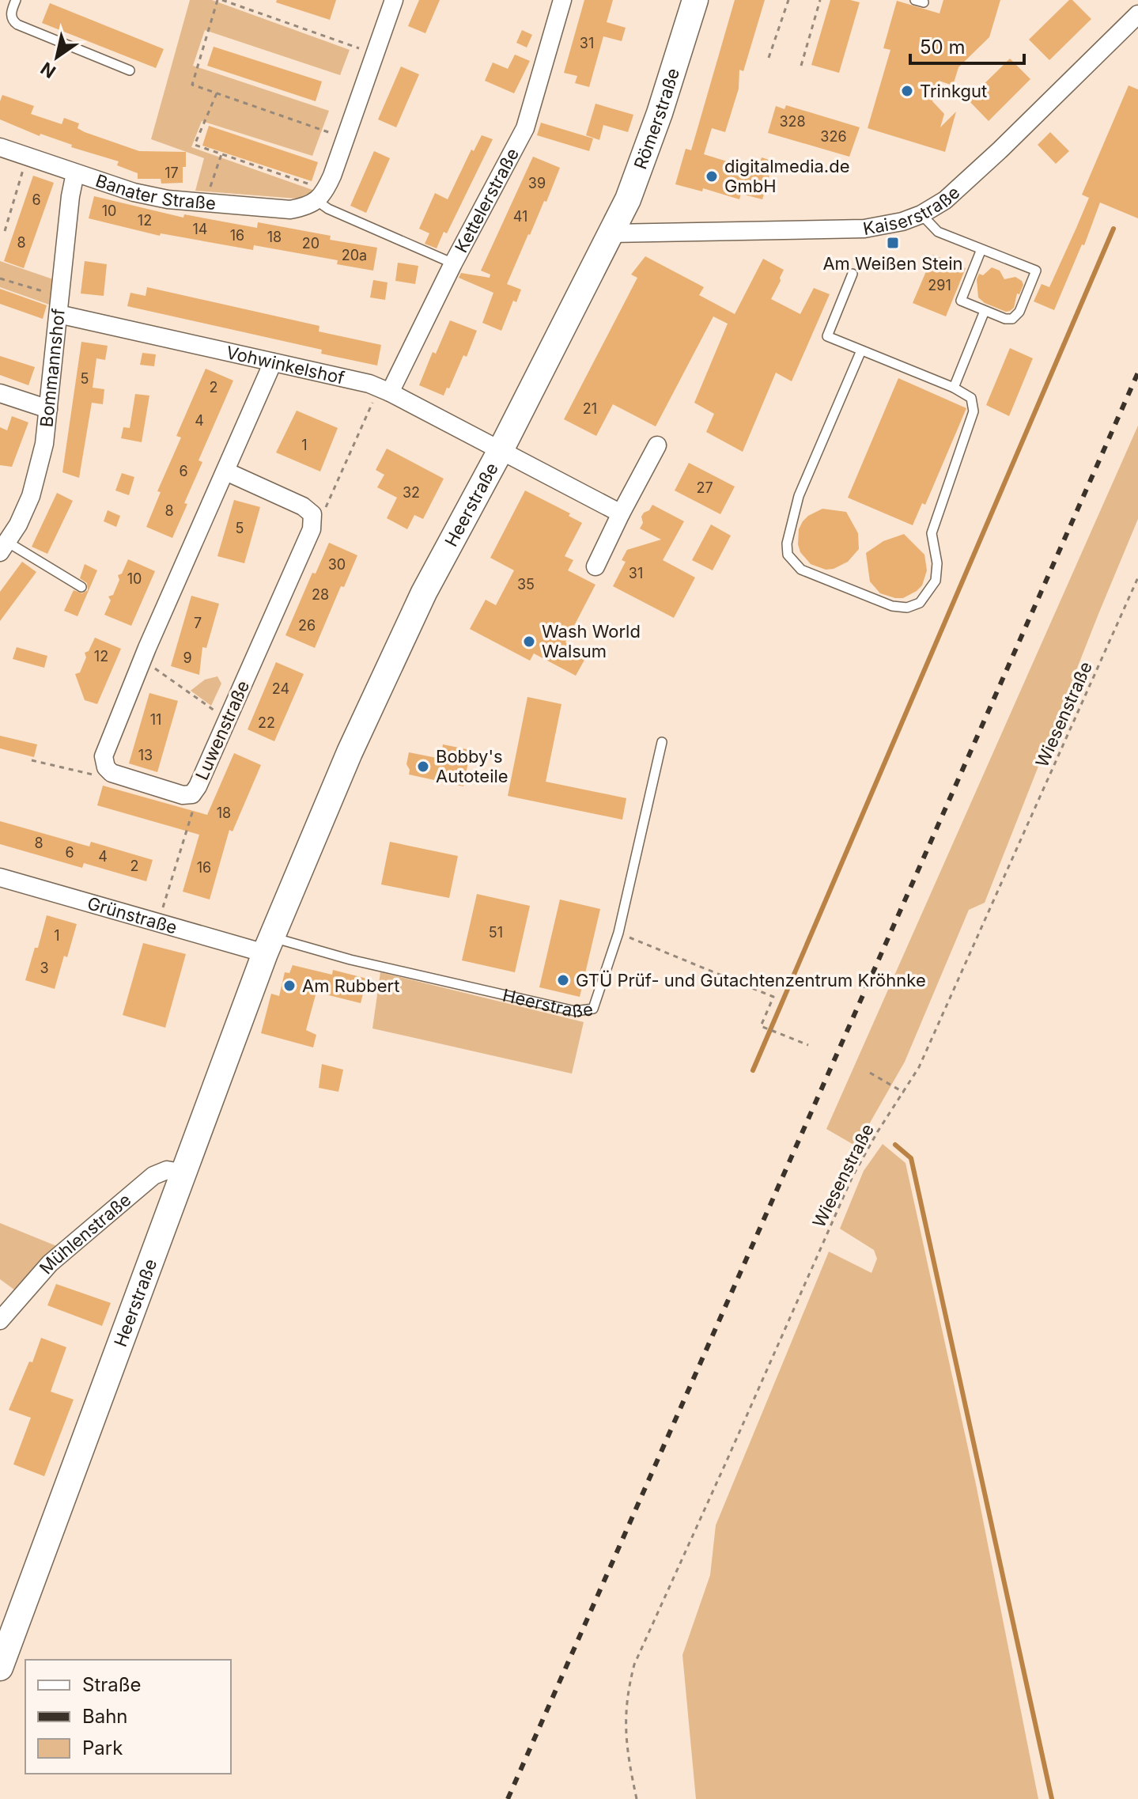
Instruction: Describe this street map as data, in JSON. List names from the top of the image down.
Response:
{
  "streets": {
    "main road": ["Römerstraße", "Heerstraße"],
    "street": [
      "Banater Straße",
      "Kettelerstraße",
      "Kaiserstraße",
      "Vohwinkelshof",
      "Bommannshof",
      "Luwenstraße",
      "Grünstraße",
      "Mühlenstraße"
    ],
    "path": ["Wiesenstraße"]
  },
  "crossings": [
    ["Römerstraße", "Kaiserstraße"],
    ["Römerstraße", "Heerstraße"],
    ["Banater Straße", "Bommannshof"],
    ["Kettelerstraße", "Vohwinkelshof"],
    ["Kaiserstraße", "Heerstraße"],
    ["Vohwinkelshof", "Bommannshof"],
    ["Vohwinkelshof", "Heerstraße"],
    ["Heerstraße", "Grünstraße"],
    ["Heerstraße", "Mühlenstraße"]
  ],
  "places": {
    "other": [
      "Trinkgut",
      "digitalmedia.de GmbH",
      "Wash World Walsum",
      "Bobby's Autoteile",
      "GTÜ Prüf- und Gutachtenzentrum Kröhnke",
      "Am Rubbert"
    ],
    "transit": ["Am Weißen Stein"]
  },
  "house_numbers": [
    "31",
    "328",
    "326",
    "17",
    "39",
    "6",
    "10",
    "41",
    "12",
    "14",
    "16",
    "18",
    "8",
    "20",
    "20a",
    "291",
    "5",
    "2",
    "21",
    "4",
    "1",
    "6",
    "27",
    "32",
    "8",
    "5",
    "30",
    "31",
    "10",
    "35",
    "28",
    "7",
    "26",
    "12",
    "9",
    "24",
    "11",
    "22",
    "13",
    "18",
    "8",
    "6",
    "4",
    "2",
    "16",
    "51",
    "1",
    "3"
  ],
  "legend": ["Straße", "Bahn", "Park"],
  "scale_bar": "50 m",
  "north": "bottom left"
}
